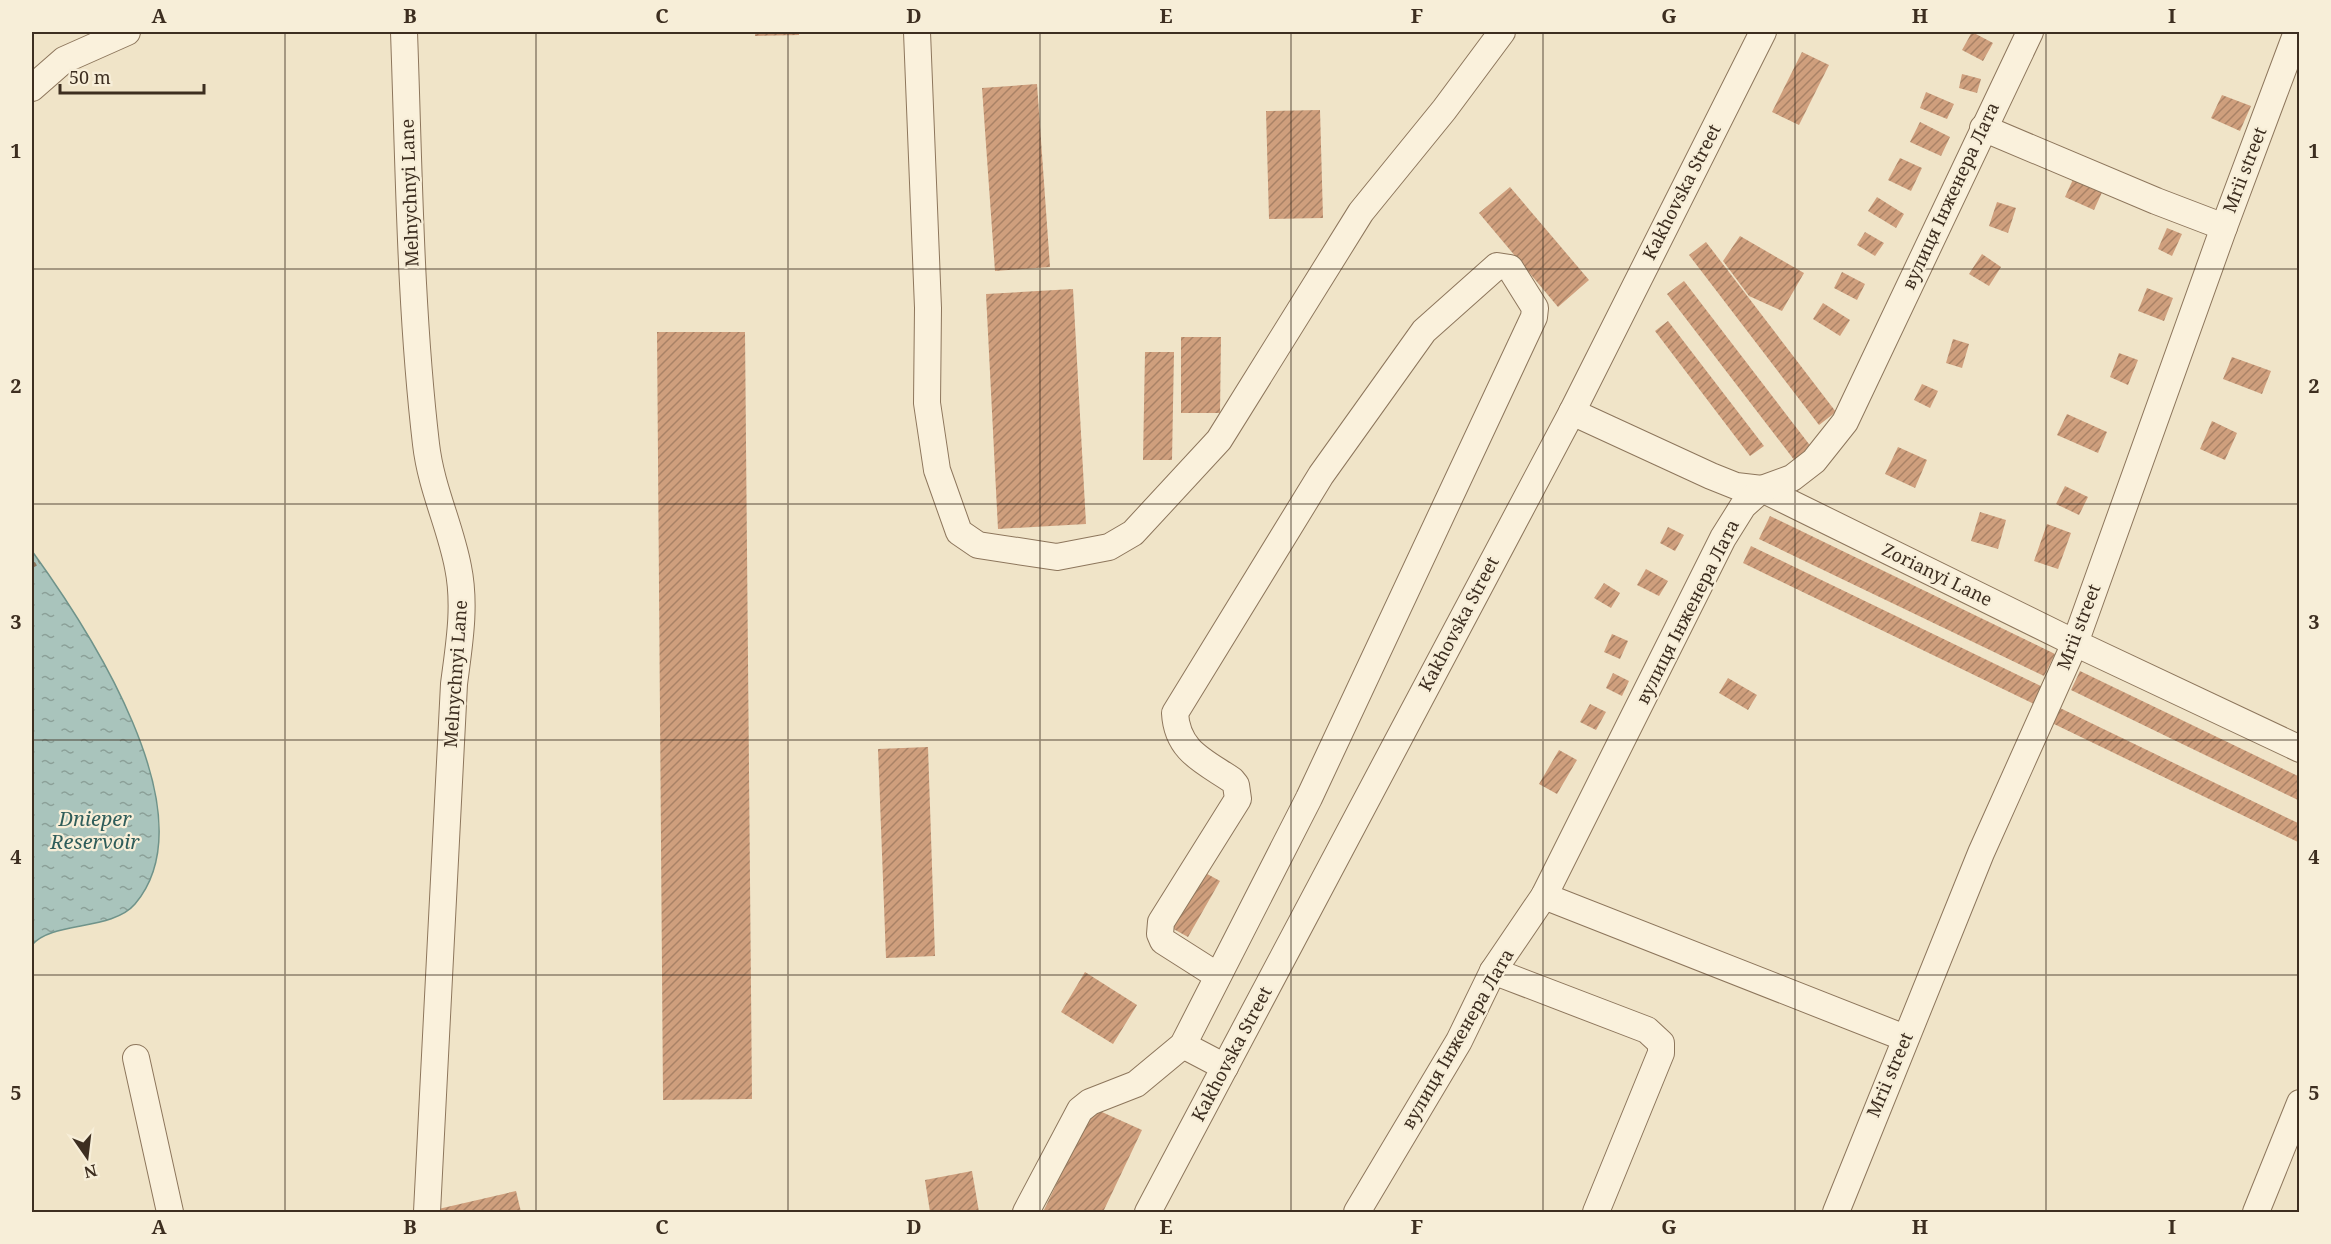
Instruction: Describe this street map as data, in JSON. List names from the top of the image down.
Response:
{
  "streets": {
    "street": [
      "Mrii street",
      "Kakhovska Street",
      "Melnychnyi Lane",
      "вулиця Інженера Лата",
      "Zorianyi Lane"
    ]
  },
  "crossings": [
    ["Mrii street", "Zorianyi Lane"],
    ["Kakhovska Street", "Zorianyi Lane"],
    ["вулиця Інженера Лата", "Zorianyi Lane"]
  ],
  "water": ["Dnieper Reservoir"],
  "scale_bar": "50 m",
  "north": "bottom",
  "grid": {
    "columns": [
      "A",
      "B",
      "C",
      "D",
      "E",
      "F",
      "G",
      "H",
      "I"
    ],
    "rows": [
      "1",
      "2",
      "3",
      "4",
      "5"
    ]
  }
}
